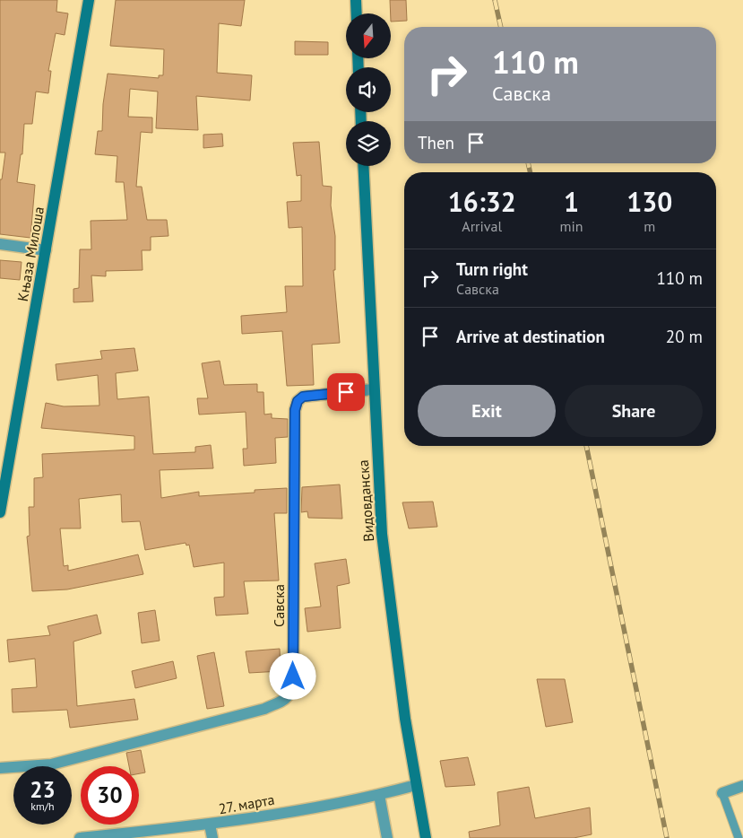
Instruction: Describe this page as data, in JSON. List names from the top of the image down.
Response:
{
  "streets": {
    "main road": ["Књаза Милоша", "Видовданска"],
    "street": ["Савска", "27. марта"]
  },
  "crossings": [
    ["Видовданска", "Савска"],
    ["Видовданска", "27. марта"]
  ],
  "north": "bottom",
  "page": {
    "turn": ["110 m", "Савска"],
    "then": "Then",
    "eta": [
      "16:32",
      "Arrival",
      "1",
      "min",
      "130",
      "m"
    ],
    "list": [
      {
        "name": "Turn right",
        "note": "Савска",
        "value": "110 m"
      },
      {
        "name": "Arrive at destination",
        "value": "20 m"
      }
    ],
    "buttons": ["Exit", "Share"],
    "speed": "23 km/h",
    "limit": "30"
  }
}
